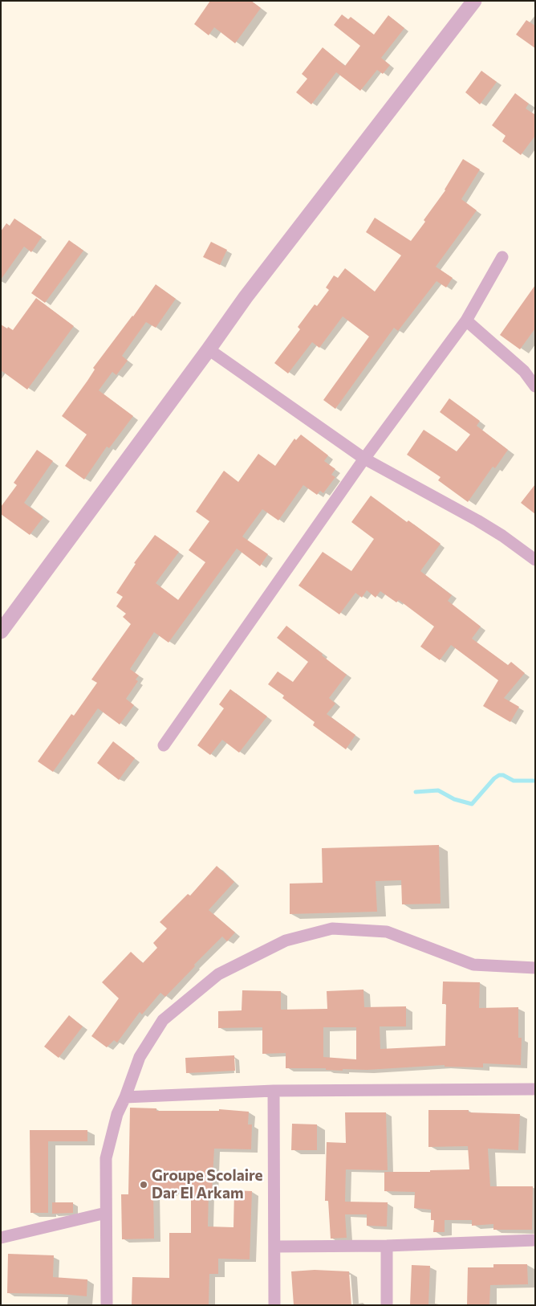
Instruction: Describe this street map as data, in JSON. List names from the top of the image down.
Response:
{
  "places": ["Groupe Scolaire Dar El Arkam"]
}
